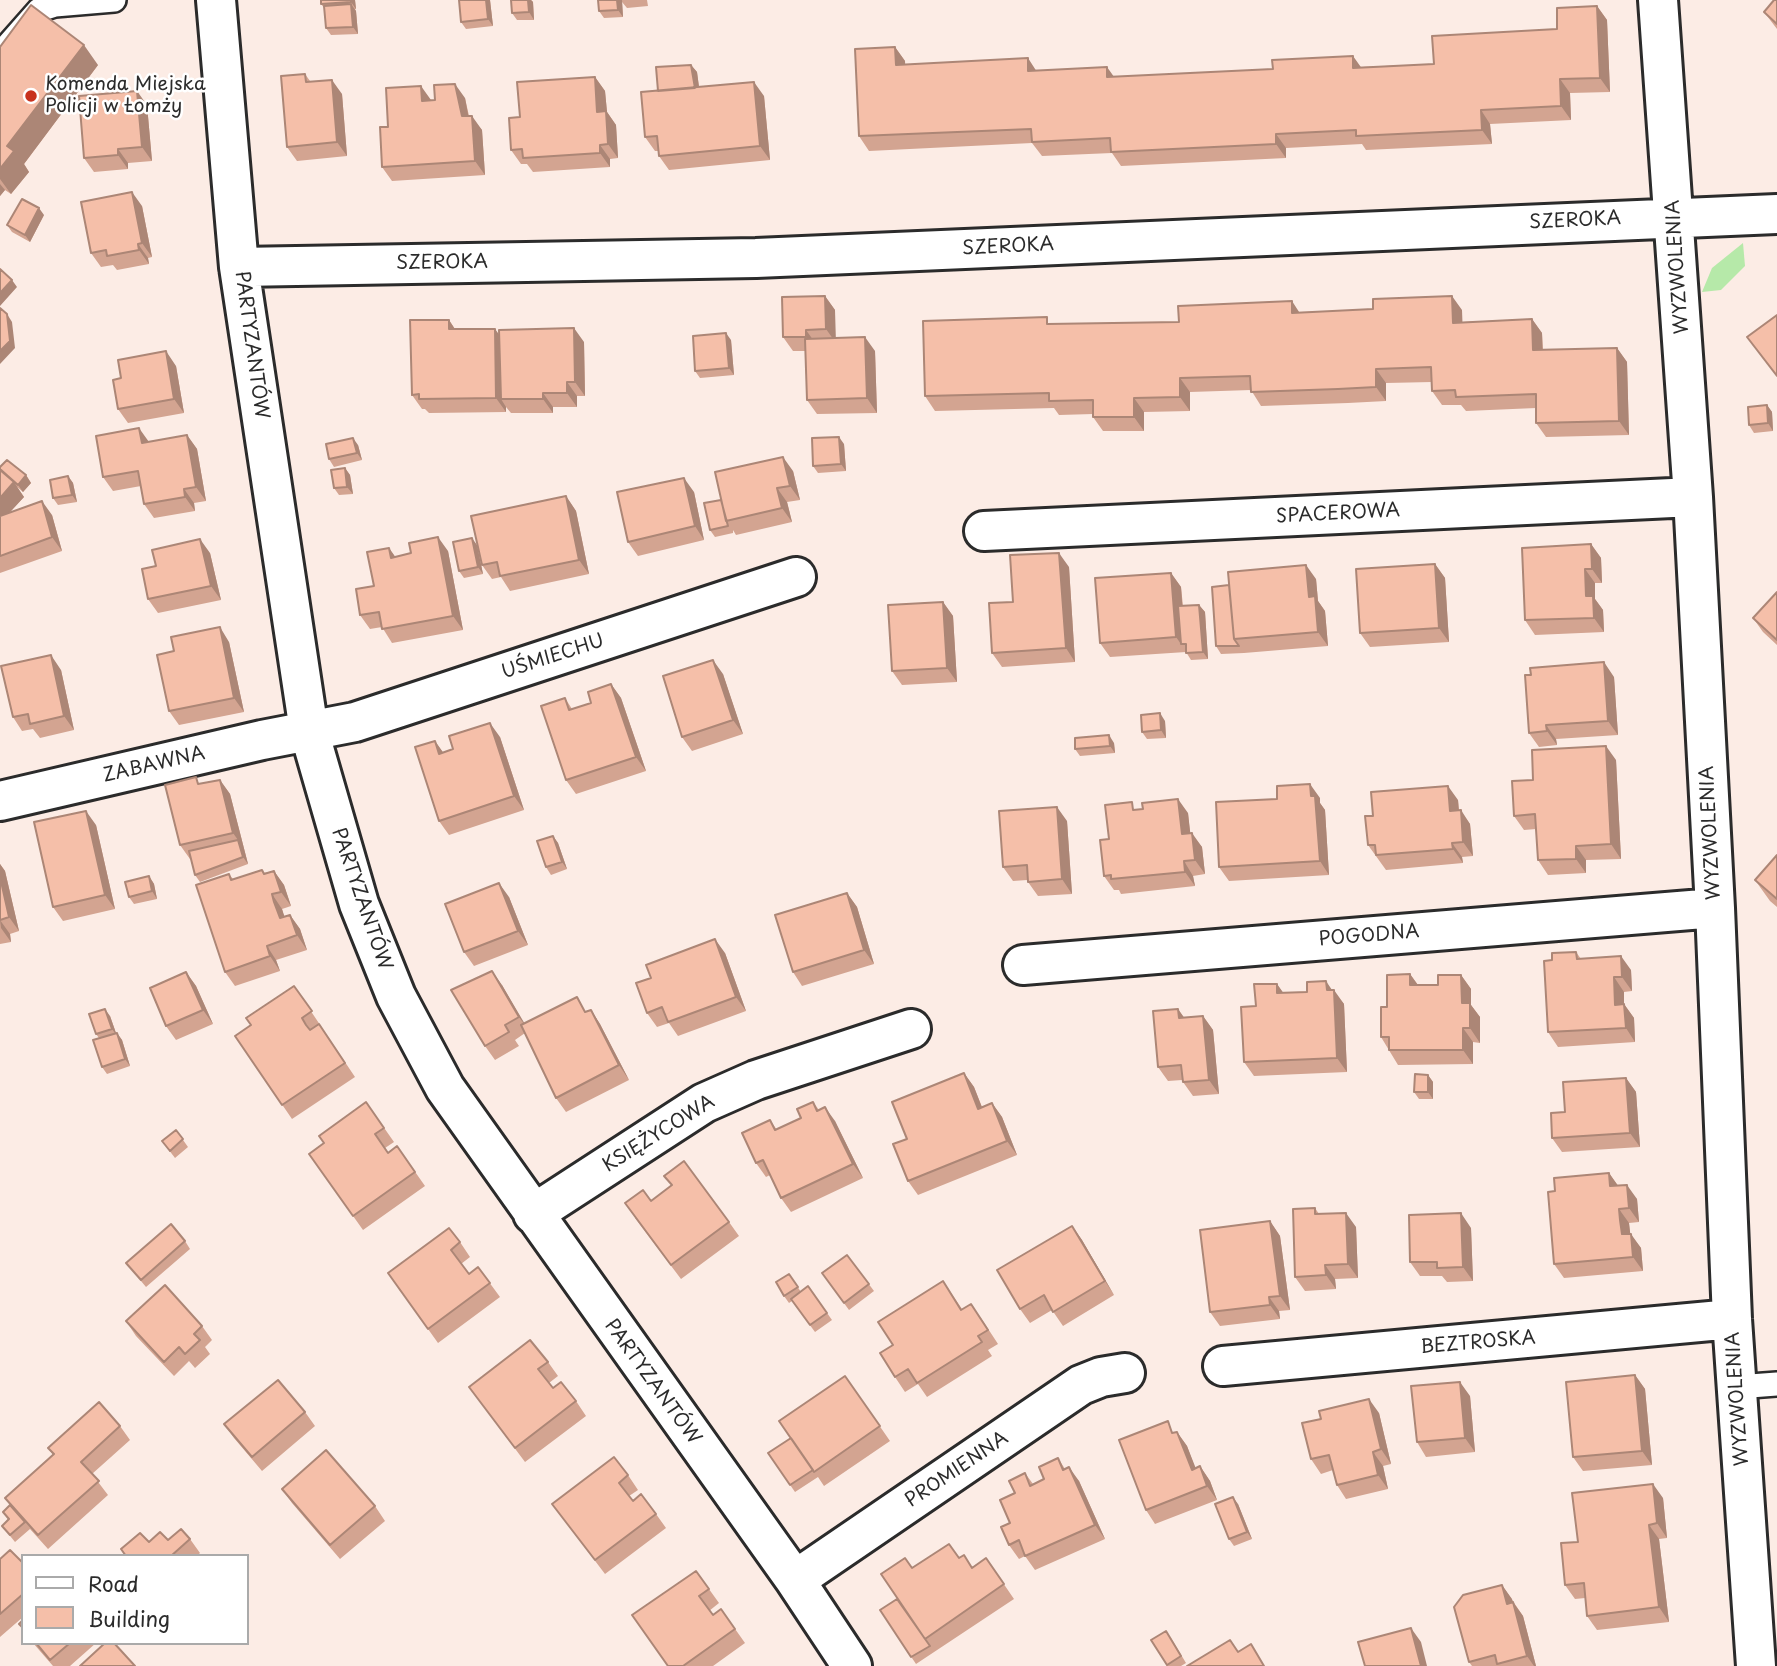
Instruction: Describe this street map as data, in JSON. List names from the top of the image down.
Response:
{
  "streets": {
    "street": [
      "SZEROKA",
      "WYZWOLENIA",
      "PARTYZANTÓW",
      "SPACEROWA",
      "UŚMIECHU",
      "ZABAWNA",
      "POGODNA",
      "KSIĘŻYCOWA",
      "BEZTROSKA",
      "PROMIENNA"
    ]
  },
  "crossings": [
    ["SZEROKA", "WYZWOLENIA"],
    ["SZEROKA", "PARTYZANTÓW"],
    ["WYZWOLENIA", "SPACEROWA"],
    ["WYZWOLENIA", "POGODNA"],
    ["WYZWOLENIA", "BEZTROSKA"],
    ["PARTYZANTÓW", "UŚMIECHU"],
    ["PARTYZANTÓW", "ZABAWNA"],
    ["PARTYZANTÓW", "KSIĘŻYCOWA"],
    ["PARTYZANTÓW", "PROMIENNA"],
    ["UŚMIECHU", "ZABAWNA"]
  ],
  "places": ["Komenda Miejska Policji w Łomży"],
  "legend": ["Road", "Building"]
}
